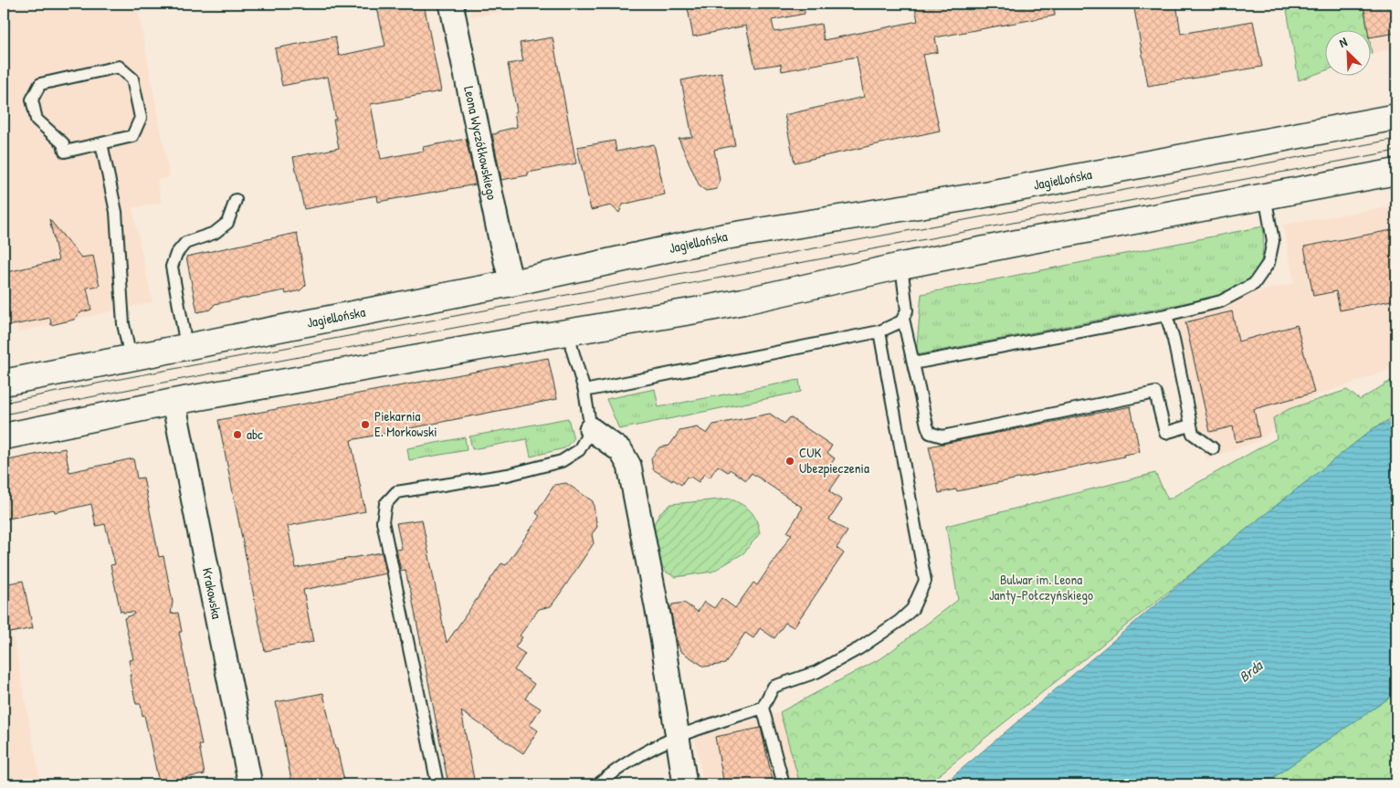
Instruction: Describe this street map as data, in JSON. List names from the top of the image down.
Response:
{
  "streets": {
    "main road": ["Jagiellońska"],
    "street": ["Leona Wyczółkowskiego", "Krakowska"]
  },
  "crossings": [
    ["Leona Wyczółkowskiego", "Jagiellońska"]
  ],
  "water": ["Brda"],
  "parks": ["Bulwar im. Leona Janty-Połczyńskiego"],
  "places": ["Piekarnia E. Morkowski", "abc", "CUK Ubezpieczenia"],
  "north": "top left"
}
